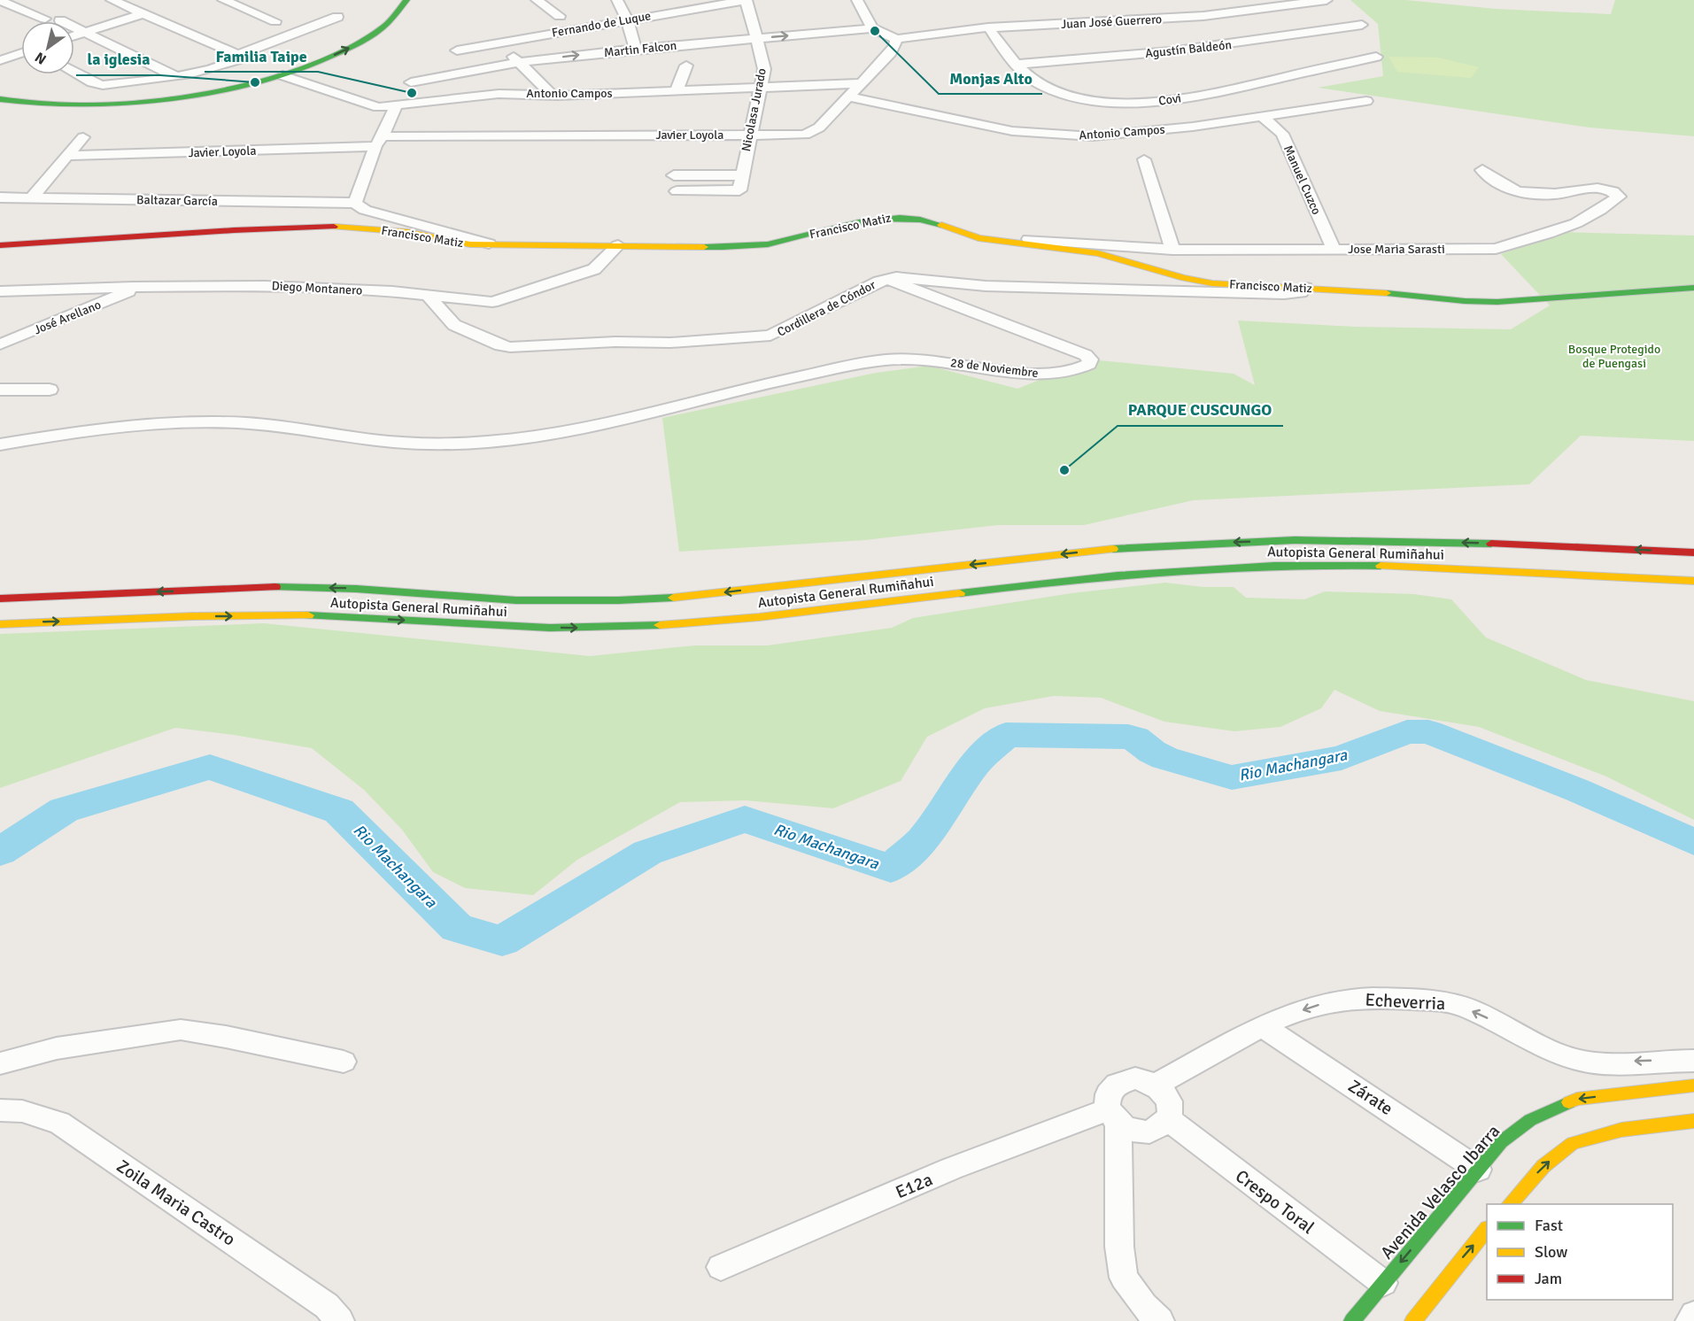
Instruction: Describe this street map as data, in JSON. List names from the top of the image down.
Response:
{
  "streets": {
    "main road": ["Francisco Matiz", "Autopista General Rumiñahui", "Avenida Velasco Ibarra"],
    "street": [
      "Juan José Guerrero",
      "Fernando de Luque",
      "Martin Falcon",
      "Agustín Baldeón",
      "Antonio Campos",
      "Covi",
      "Nicolasa Jurado",
      "Javier Loyola",
      "Manuel Cuzco",
      "Baltazar García",
      "Jose Maria Sarasti",
      "Diego Montanero",
      "Cordillera de Cóndor",
      "José Arellano",
      "28 de Noviembre",
      "Echeverria",
      "Zárate",
      "E12a",
      "Crespo Toral",
      "Zoila Maria Castro"
    ]
  },
  "crossings": [
    ["Juan José Guerrero", "Covi"],
    ["Juan José Guerrero", "Javier Loyola"],
    ["Fernando de Luque", "Nicolasa Jurado"],
    ["Martin Falcon", "Nicolasa Jurado"],
    ["Agustín Baldeón", "Covi"],
    ["Antonio Campos", "Nicolasa Jurado"],
    ["Antonio Campos", "Javier Loyola"],
    ["Antonio Campos", "Manuel Cuzco"],
    ["Nicolasa Jurado", "Javier Loyola"],
    ["Manuel Cuzco", "Jose Maria Sarasti"],
    ["Baltazar García", "Francisco Matiz"],
    ["Francisco Matiz", "Jose Maria Sarasti"],
    ["Francisco Matiz", "Diego Montanero"],
    ["Francisco Matiz", "Cordillera de Cóndor"],
    ["Diego Montanero", "Cordillera de Cóndor"],
    ["Diego Montanero", "José Arellano"],
    ["Cordillera de Cóndor", "28 de Noviembre"],
    ["Echeverria", "Zárate"],
    ["Echeverria", "E12a"],
    ["Echeverria", "Crespo Toral"],
    ["Zárate", "Avenida Velasco Ibarra"],
    ["E12a", "Crespo Toral"],
    ["Avenida Velasco Ibarra", "Crespo Toral"]
  ],
  "one_way": ["Martin Falcon", "Echeverria"],
  "water": ["Rio Machangara"],
  "parks": ["Bosque Protegido de Puengasi"],
  "places": [
    "Monjas Alto",
    "la iglesia",
    "Familia Taipe",
    "PARQUE CUSCUNGO"
  ],
  "legend": ["Fast", "Slow", "Jam"],
  "north": "bottom left"
}
